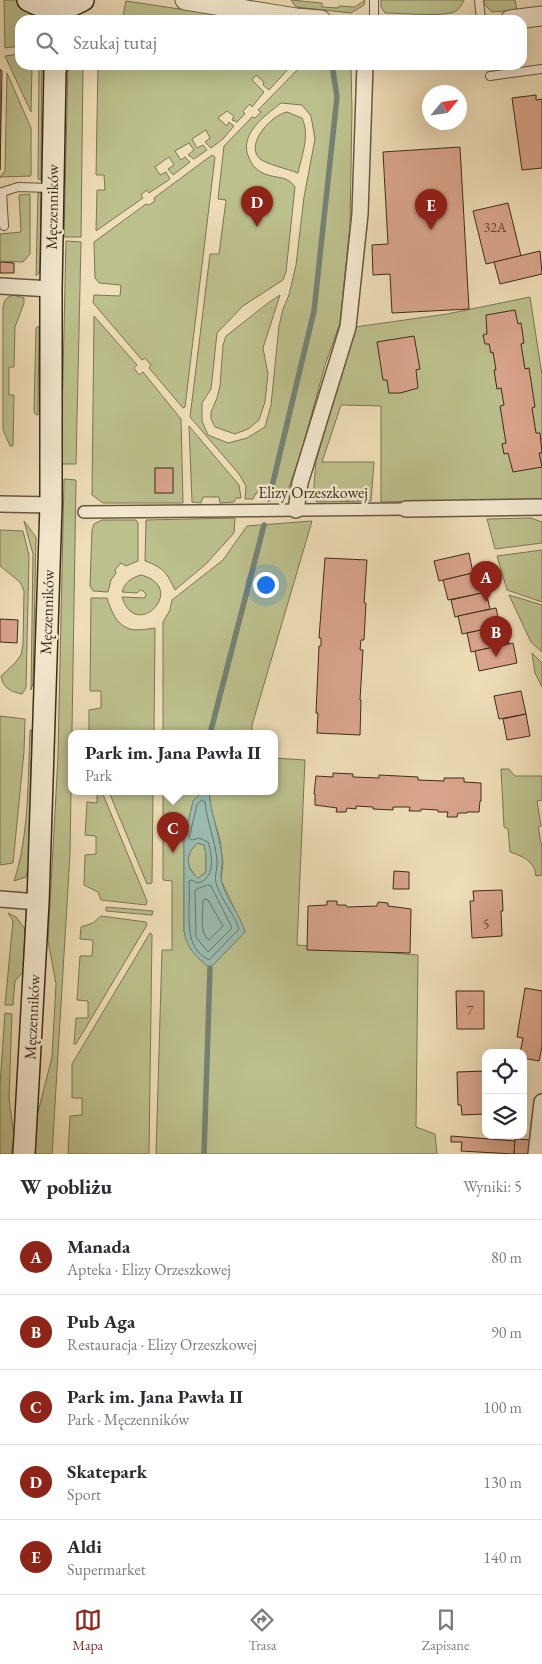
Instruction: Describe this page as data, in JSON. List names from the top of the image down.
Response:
{
  "streets": {
    "main road": ["Męczenników"],
    "street": ["Elizy Orzeszkowej"]
  },
  "house_numbers": ["32A", "5", "7"],
  "north": "top right",
  "page": {
    "search": "Szukaj tutaj",
    "pins": [
      "D",
      "E",
      "A",
      "B",
      "C"
    ],
    "popup": ["Park im. Jana Pawła II", "Park"],
    "heading": ["W pobliżu", "Wyniki: 5"],
    "list": [
      {
        "mark": "A",
        "name": "Manada",
        "note": "Apteka · Elizy Orzeszkowej",
        "value": "80 m"
      },
      {
        "mark": "B",
        "name": "Pub Aga",
        "note": "Restauracja · Elizy Orzeszkowej",
        "value": "90 m"
      },
      {
        "mark": "C",
        "name": "Park im. Jana Pawła II",
        "note": "Park · Męczenników",
        "value": "100 m"
      },
      {
        "mark": "D",
        "name": "Skatepark",
        "note": "Sport",
        "value": "130 m"
      },
      {
        "mark": "E",
        "name": "Aldi",
        "note": "Supermarket",
        "value": "140 m"
      }
    ],
    "nav": ["Mapa", "Trasa", "Zapisane"]
  }
}
